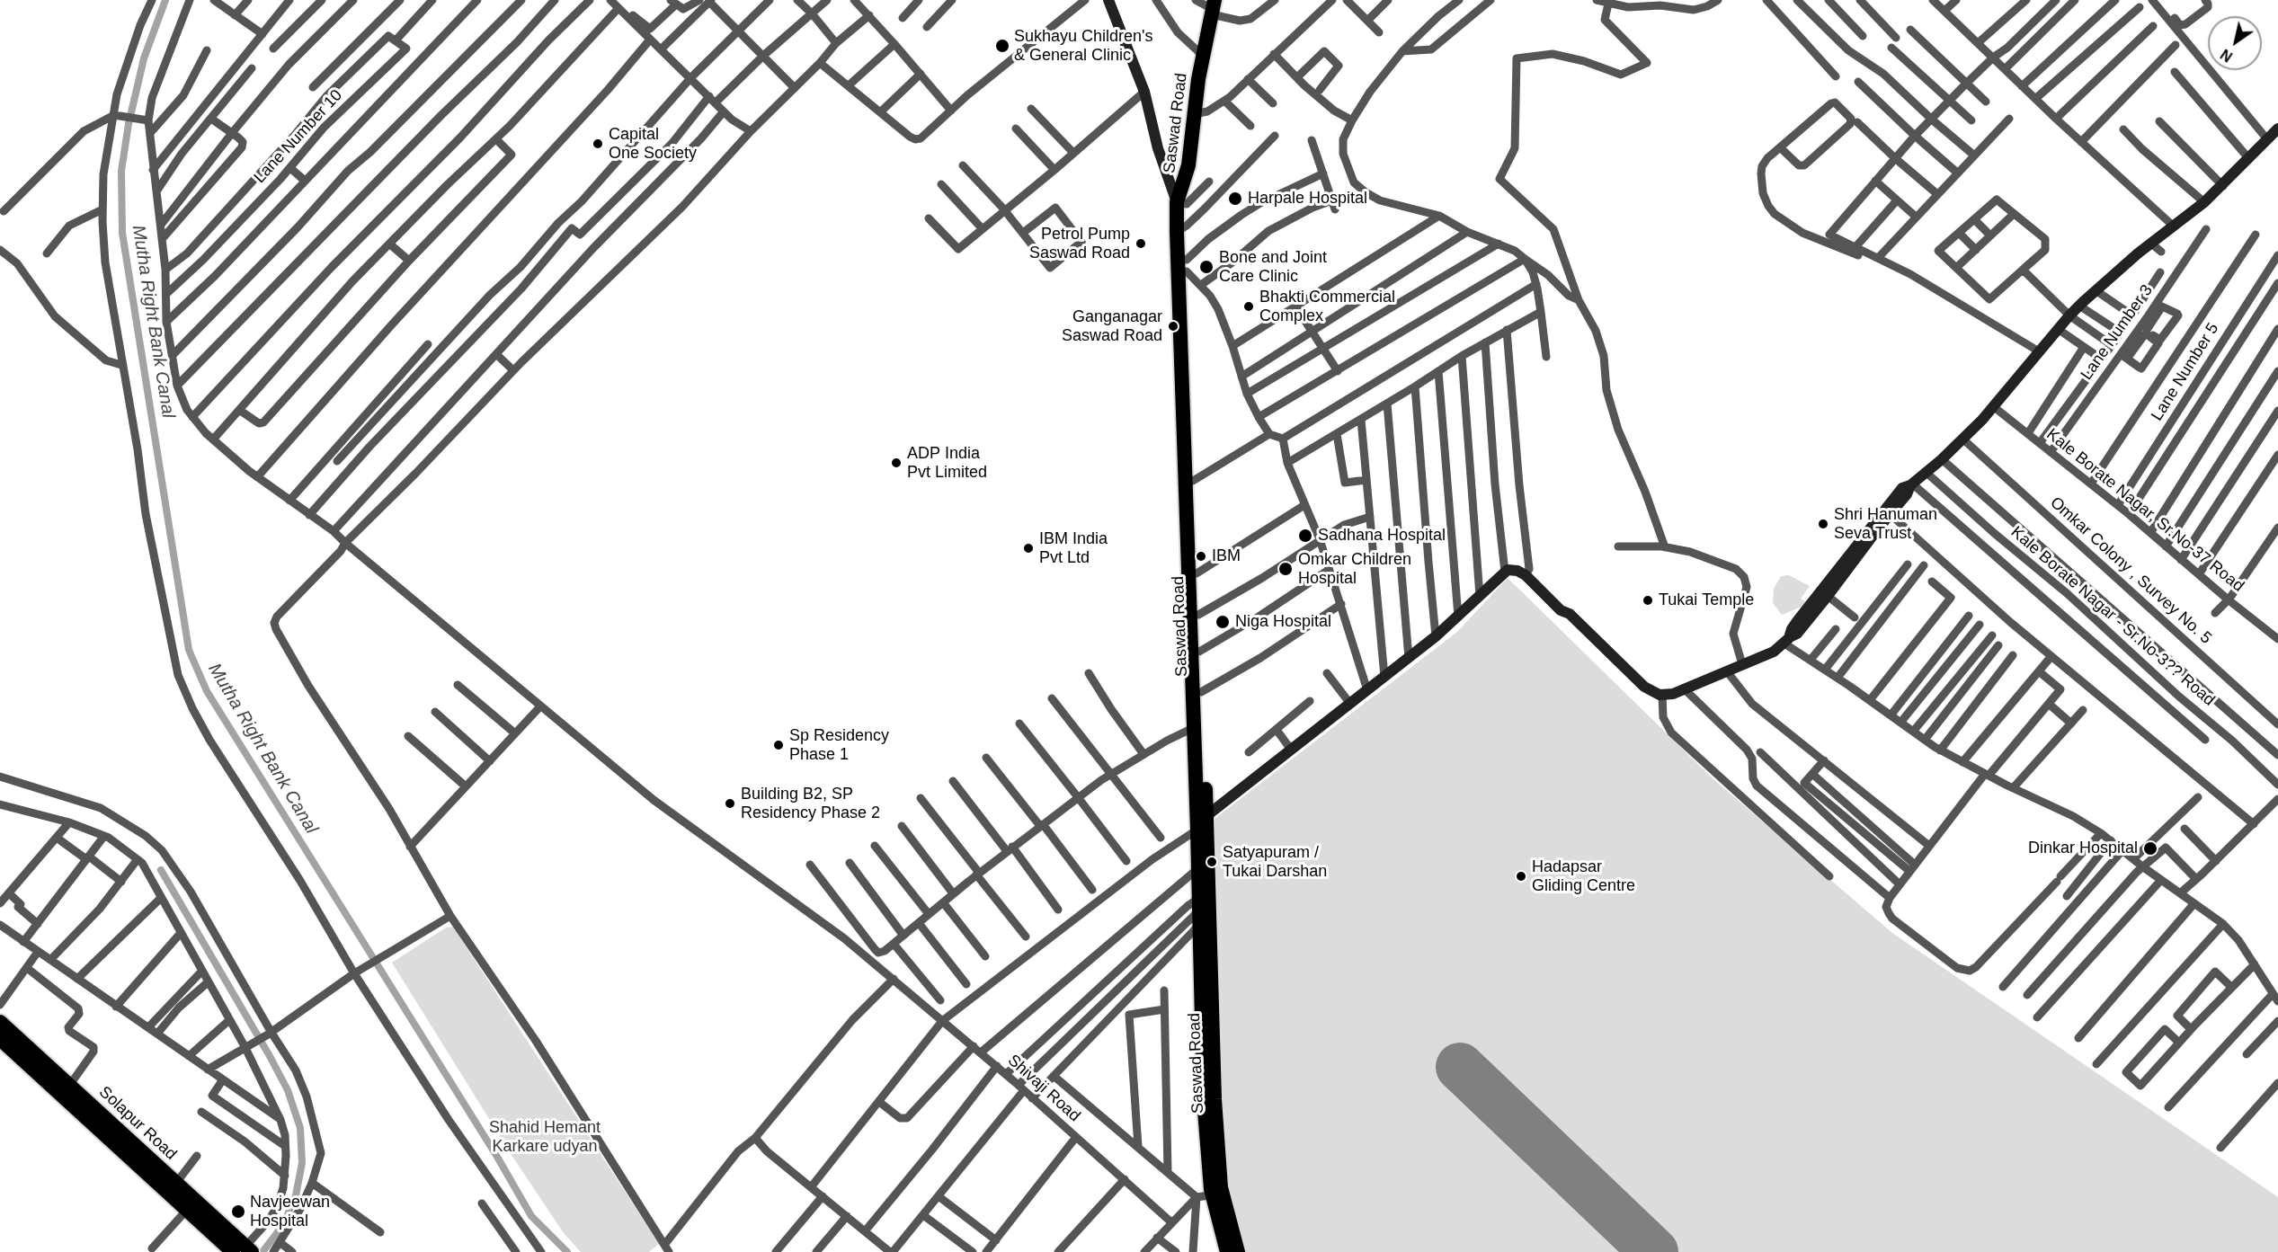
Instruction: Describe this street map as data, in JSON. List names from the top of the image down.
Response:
{
  "streets": {
    "highway": ["Saswad Road", "Solapur Road"],
    "street": [
      "Lane Number 10",
      "Lane Number 3",
      "Lane Number 5",
      "Kale Borate Nagar, Sr.No-37 Road",
      "Omkar Colony , Survey No. 5",
      "Kale Borate Nagar - Sr.No-3?? Road",
      "Shivaji Road"
    ]
  },
  "crossings": [
    ["Lane Number 10", "Shivaji Road"],
    ["Lane Number 3", "Kale Borate Nagar, Sr.No-37 Road"],
    ["Lane Number 5", "Kale Borate Nagar, Sr.No-37 Road"]
  ],
  "water": ["Mutha Right Bank Canal"],
  "parks": ["Shahid Hemant Karkare udyan"],
  "places": [
    "Sukhayu Children's & General Clinic",
    "Capital One Society",
    "Harpale Hospital",
    "Petrol Pump Saswad Road",
    "Bone and Joint Care Clinic",
    "Bhakti Commercial Complex",
    "Ganganagar Saswad Road",
    "ADP India Pvt Limited",
    "Shri Hanuman Seva Trust",
    "Sadhana Hospital",
    "IBM India Pvt Ltd",
    "IBM",
    "Omkar Children Hospital",
    "Tukai Temple",
    "Niga Hospital",
    "Sp Residency Phase 1",
    "Building B2, SP Residency Phase 2",
    "Dinkar Hospital",
    "Satyapuram / Tukai Darshan",
    "Hadapsar Gliding Centre",
    "Navjeewan Hospital"
  ],
  "north": "bottom left"
}
